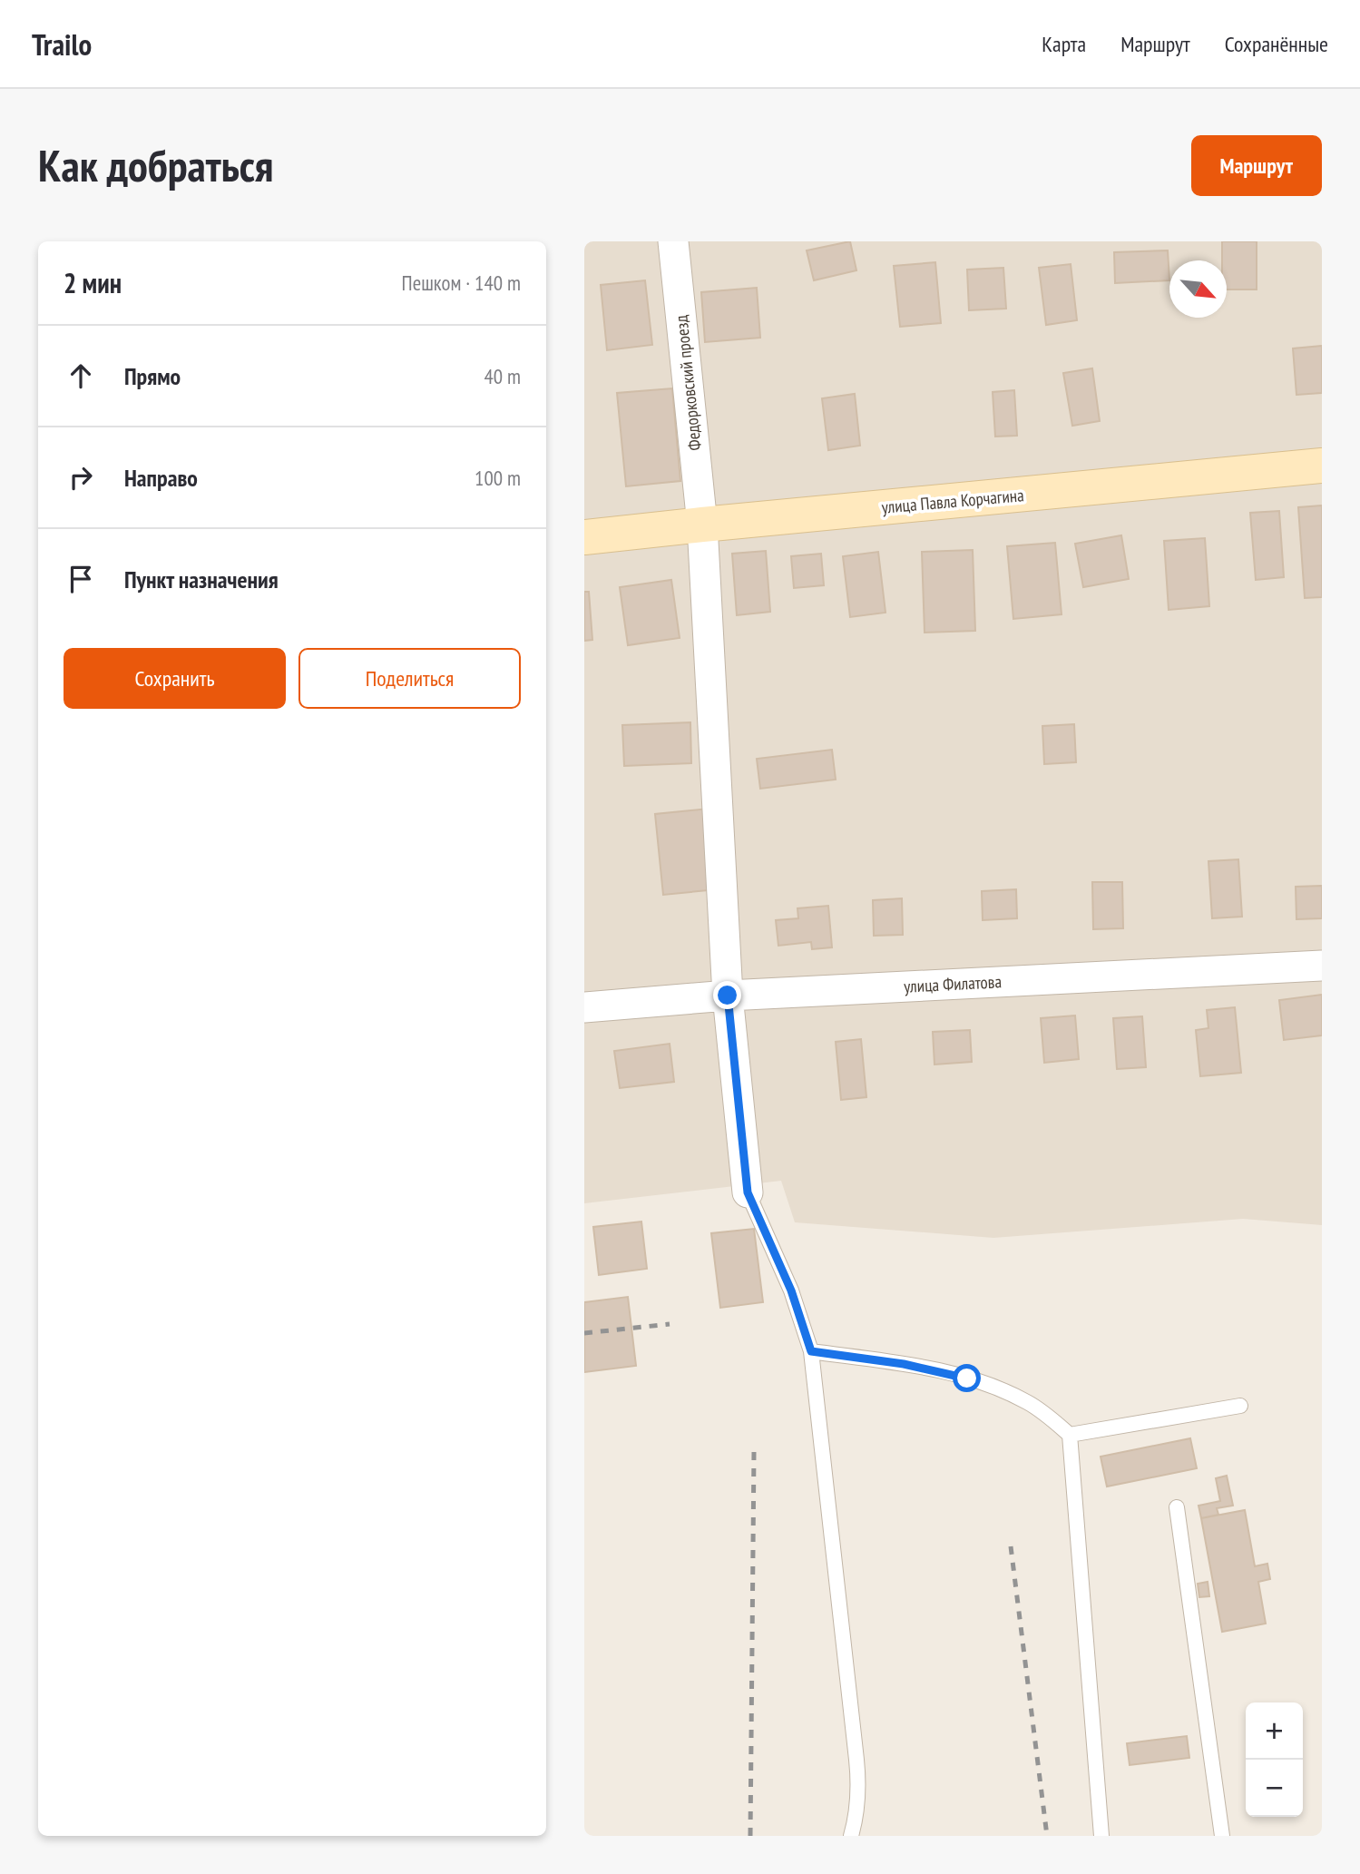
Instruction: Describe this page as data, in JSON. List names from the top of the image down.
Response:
{
  "streets": {
    "main road": ["улица Павла Корчагина"],
    "street": ["Федорковский проезд", "улица Филатова"]
  },
  "crossings": [
    ["Федорковский проезд", "улица Павла Корчагина"],
    ["Федорковский проезд", "улица Филатова"]
  ],
  "north": "bottom right",
  "page": {
    "header": "Trailo",
    "nav": ["Карта", "Маршрут", "Сохранённые"],
    "buttons": [
      "Маршрут",
      ["Сохранить", "Поделиться"]
    ],
    "title": "Как добраться",
    "heading": ["2 мин", "Пешком · 140 m"],
    "list": [
      ["Прямо", "40 m"],
      ["Направо", "100 m"],
      "Пункт назначения"
    ],
    "map_buttons": ["+", "−"]
  }
}
